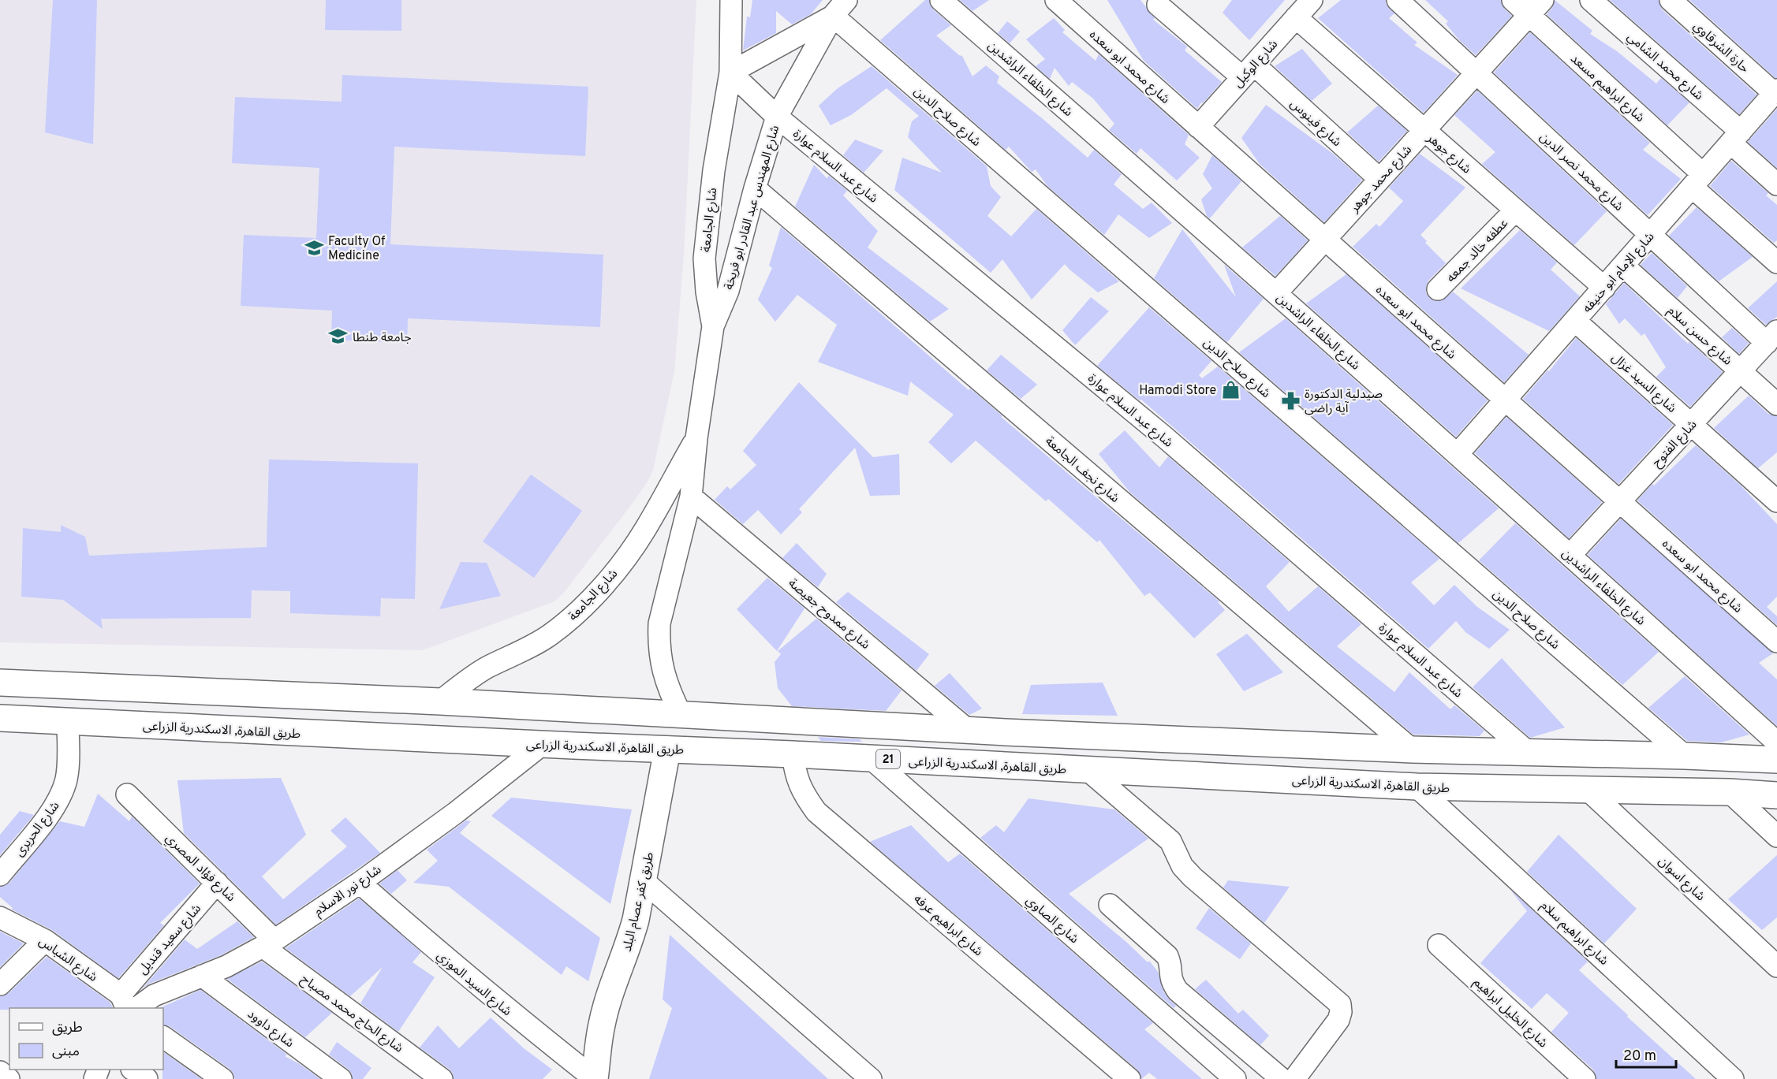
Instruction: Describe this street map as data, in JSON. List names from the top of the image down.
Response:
{
  "streets": {
    "main road": ["طريق القاهرة, الاسكندرية الزراعى", "21", "طريق كفر عصام البلد"],
    "street": [
      "حارة الشرقاوي",
      "شارع الوكيل",
      "شارع محمد الشامي",
      "شارع محمد ابو سعده",
      "شارع الخلفاء الراشدين",
      "شارع ابراهيم مسعد",
      "شارع صلاح الدين",
      "شارع فينوس",
      "شارع جوهر",
      "شارع عبد السلام عوارة",
      "شارع محمد نصر الدين",
      "شارع محمد جوهر",
      "شارع المهندس عبد القادر ابو فريخة",
      "شارع الجامعة",
      "عطفه خالد جمعه",
      "شارع الإمام ابو حنيفه",
      "شارع حسن سلام",
      "شارع السيد غزال",
      "شارع الفتوح",
      "شارع نجف الجامعة",
      "شارع ممدوح جعيصة",
      "شارع الحريرى",
      "شارع فؤاد المصري",
      "شارع اسوان",
      "شارع نور الاسلام",
      "شارع الصاوي",
      "شارع ابراهيم عرفه",
      "شارع ابراهيم سلام",
      "شارع سعيد قنديل",
      "شارع الشباس",
      "شارع السيد الموزي",
      "شارع الخليل ابراهيم",
      "شارع الحاج محمد مصباح",
      "شارع داوود"
    ]
  },
  "crossings": [
    ["حارة الشرقاوي", "شارع الإمام ابو حنيفه"],
    ["شارع الوكيل", "شارع محمد ابو سعده"],
    ["شارع الوكيل", "شارع فينوس"],
    ["شارع الوكيل", "شارع جوهر"],
    ["شارع محمد الشامي", "شارع الإمام ابو حنيفه"],
    ["شارع محمد ابو سعده", "شارع محمد جوهر"],
    ["شارع محمد ابو سعده", "شارع الإمام ابو حنيفه"],
    ["شارع محمد ابو سعده", "شارع الفتوح"],
    ["شارع الخلفاء الراشدين", "شارع محمد جوهر"],
    ["شارع الخلفاء الراشدين", "شارع الإمام ابو حنيفه"],
    ["شارع الخلفاء الراشدين", "شارع الفتوح"],
    ["شارع ابراهيم مسعد", "شارع محمد جوهر"],
    ["شارع ابراهيم مسعد", "شارع الإمام ابو حنيفه"],
    ["شارع صلاح الدين", "شارع المهندس عبد القادر ابو فريخة"],
    ["شارع فينوس", "شارع محمد جوهر"],
    ["شارع جوهر", "شارع محمد جوهر"],
    ["شارع جوهر", "عطفه خالد جمعه"],
    ["شارع جوهر", "شارع الإمام ابو حنيفه"],
    ["شارع عبد السلام عوارة", "شارع المهندس عبد القادر ابو فريخة"],
    ["شارع عبد السلام عوارة", "شارع الجامعة"],
    ["شارع محمد نصر الدين", "شارع محمد جوهر"],
    ["شارع محمد نصر الدين", "شارع الإمام ابو حنيفه"],
    ["شارع محمد نصر الدين", "شارع الفتوح"],
    ["شارع المهندس عبد القادر ابو فريخة", "شارع الجامعة"],
    ["شارع المهندس عبد القادر ابو فريخة", "شارع نجف الجامعة"],
    ["شارع الجامعة", "شارع ممدوح جعيصة"],
    ["شارع الإمام ابو حنيفه", "شارع حسن سلام"],
    ["شارع الإمام ابو حنيفه", "شارع السيد غزال"],
    ["شارع حسن سلام", "شارع الفتوح"],
    ["شارع السيد غزال", "شارع الفتوح"],
    ["طريق القاهرة, الاسكندرية الزراعى", "شارع الحريرى"],
    ["طريق القاهرة, الاسكندرية الزراعى", "شارع اسوان"],
    ["طريق القاهرة, الاسكندرية الزراعى", "شارع نور الاسلام"],
    ["طريق القاهرة, الاسكندرية الزراعى", "طريق كفر عصام البلد"],
    ["طريق القاهرة, الاسكندرية الزراعى", "شارع الصاوي"],
    ["طريق القاهرة, الاسكندرية الزراعى", "شارع ابراهيم عرفه"],
    ["طريق القاهرة, الاسكندرية الزراعى", "شارع ابراهيم سلام"],
    ["شارع فؤاد المصري", "شارع نور الاسلام"],
    ["شارع فؤاد المصري", "شارع سعيد قنديل"],
    ["شارع فؤاد المصري", "شارع الحاج محمد مصباح"],
    ["شارع نور الاسلام", "شارع السيد الموزي"],
    ["شارع نور الاسلام", "شارع الحاج محمد مصباح"],
    ["شارع نور الاسلام", "شارع داوود"],
    ["طريق كفر عصام البلد", "شارع السيد الموزي"],
    ["شارع سعيد قنديل", "شارع الشباس"]
  ],
  "places": {
    "school or university": ["Faculty Of Medicine", "جامعة طنطا"],
    "shop": ["Hamodi Store"],
    "pharmacy": ["صيدلية الدكتورة آية راضى"]
  },
  "legend": ["طريق", "مبنى"],
  "scale_bar": "20 m"
}
